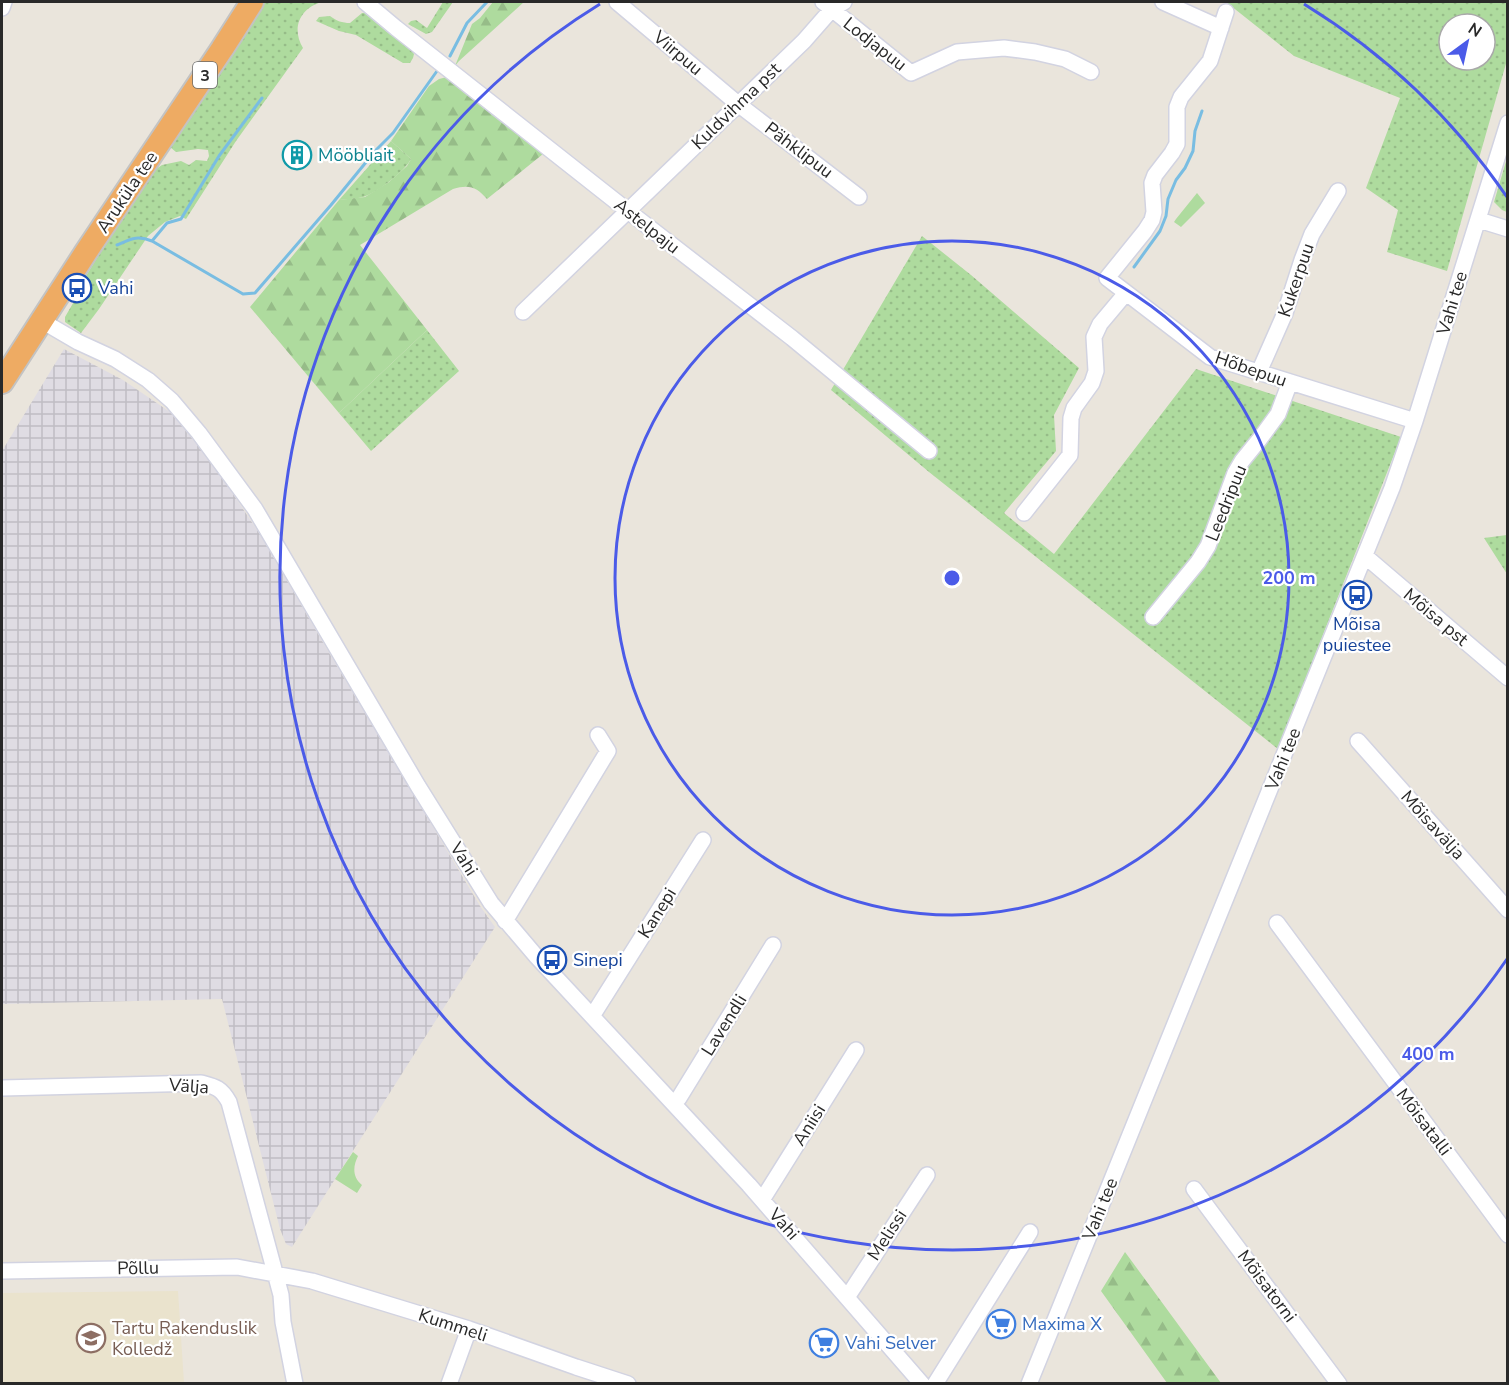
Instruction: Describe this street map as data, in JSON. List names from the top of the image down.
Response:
{
  "streets": {
    "highway": ["3", "Aruküla tee"],
    "street": [
      "Lodjapuu",
      "Viirpuu",
      "Kuldvihma pst",
      "Pähklipuu",
      "Astelpaju",
      "Kukerpuu",
      "Vahi tee",
      "Hõbepuu",
      "Leedripuu",
      "Mõisa pst",
      "Mõisavälja",
      "Vahi",
      "Kanepi",
      "Lavendli",
      "Välja",
      "Mõisatalli",
      "Aniisi",
      "Melissi",
      "Põllu",
      "Mõisatorni",
      "Kummeli"
    ]
  },
  "crossings": [
    ["Lodjapuu", "Kuldvihma pst"],
    ["Viirpuu", "Kuldvihma pst"],
    ["Viirpuu", "Pähklipuu"],
    ["Kuldvihma pst", "Pähklipuu"],
    ["Kuldvihma pst", "Astelpaju"],
    ["Aruküla tee", "Vahi"],
    ["Kukerpuu", "Hõbepuu"],
    ["Vahi tee", "Hõbepuu"],
    ["Vahi tee", "Mõisa pst"],
    ["Hõbepuu", "Leedripuu"],
    ["Vahi", "Kanepi"],
    ["Vahi", "Lavendli"],
    ["Vahi", "Aniisi"],
    ["Vahi", "Melissi"],
    ["Välja", "Põllu"],
    ["Välja", "Kummeli"],
    ["Põllu", "Kummeli"]
  ],
  "places": {
    "building": ["Mööbliait"],
    "bus stop": ["Vahi", "Mõisa puiestee", "Sinepi"],
    "supermarket": ["Maxima X", "Vahi Selver"],
    "school or university": ["Tartu Rakenduslik Kolledž"]
  },
  "north": "top right",
  "rings": ["200 m", "400 m"]
}
